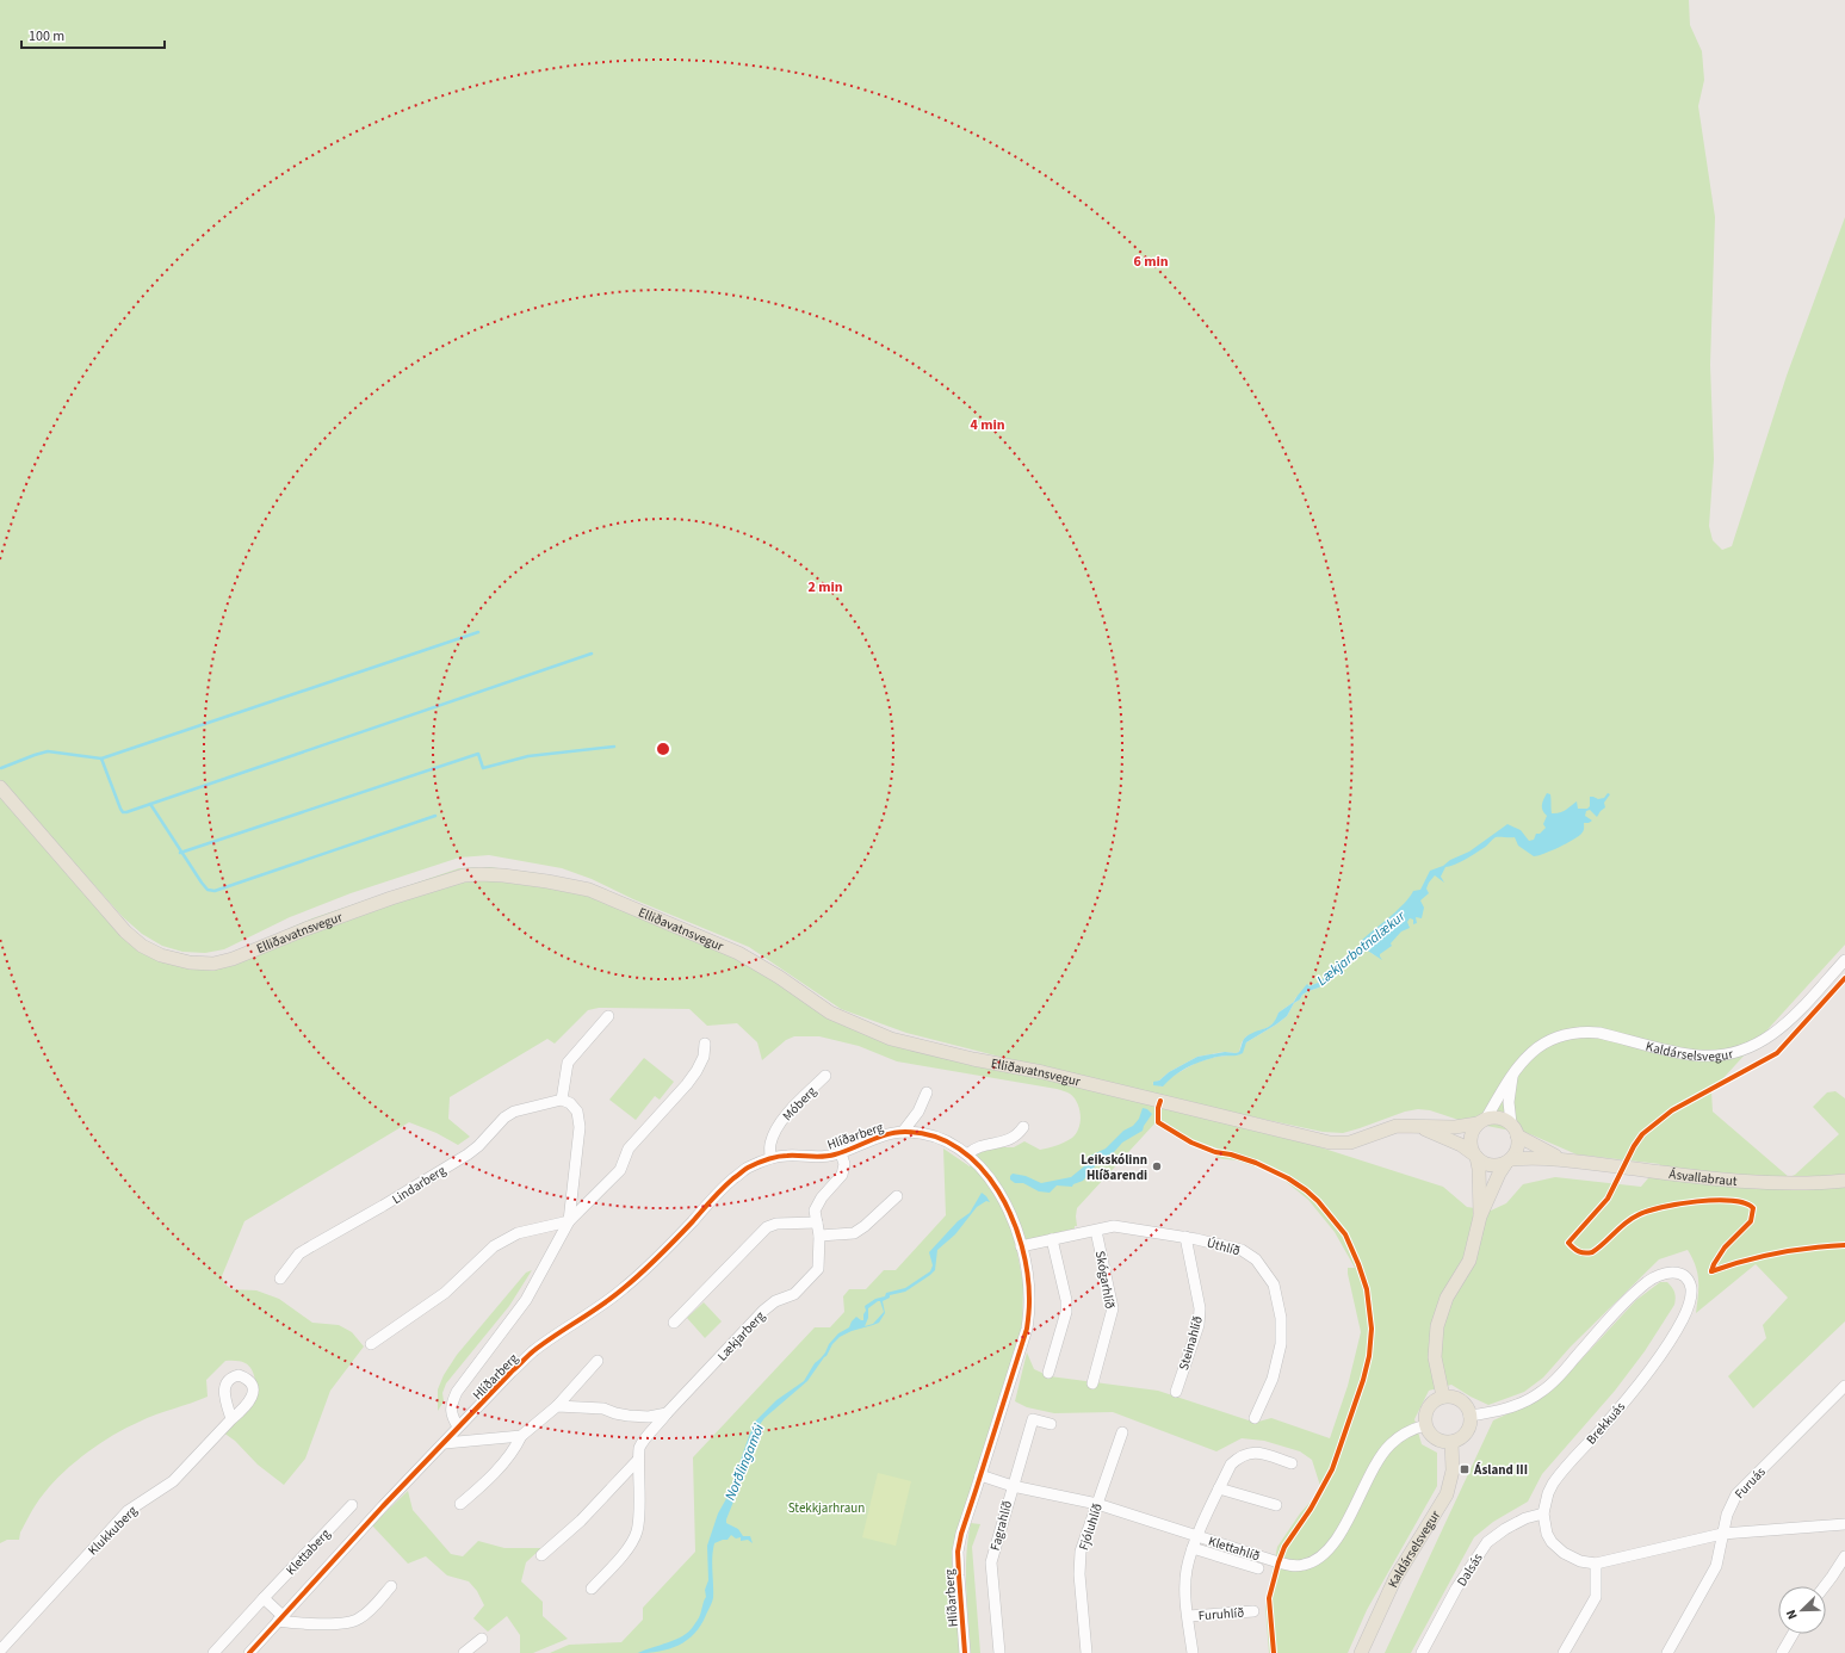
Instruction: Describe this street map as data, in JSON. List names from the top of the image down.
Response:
{
  "streets": {
    "main road": ["Elliðavatnsvegur", "Kaldárselsvegur", "Ásvallabraut"],
    "street": [
      "Móberg",
      "Hlíðarberg",
      "Lindarberg",
      "Úthlíð",
      "Skógarhlíð",
      "Lækjarberg",
      "Steinahlíð",
      "Brekkuás",
      "Furuás",
      "Fagrahlíð",
      "Fjóluhlíð",
      "Klukkuberg",
      "Klettahlíð",
      "Klettaberg",
      "Dalsás",
      "Furuhlíð"
    ]
  },
  "crossings": [
    ["Elliðavatnsvegur", "Kaldárselsvegur"],
    ["Elliðavatnsvegur", "Ásvallabraut"],
    ["Kaldárselsvegur", "Ásvallabraut"],
    ["Kaldárselsvegur", "Brekkuás"],
    ["Kaldárselsvegur", "Klettahlíð"],
    ["Móberg", "Hlíðarberg"],
    ["Hlíðarberg", "Úthlíð"],
    ["Hlíðarberg", "Lækjarberg"],
    ["Hlíðarberg", "Klettahlíð"],
    ["Úthlíð", "Skógarhlíð"],
    ["Úthlíð", "Steinahlíð"],
    ["Brekkuás", "Klettahlíð"],
    ["Brekkuás", "Dalsás"],
    ["Fagrahlíð", "Klettahlíð"],
    ["Fjóluhlíð", "Klettahlíð"],
    ["Klettahlíð", "Furuhlíð"]
  ],
  "water": ["Lækjarbotnalækur", "Norðlingamói"],
  "parks": ["Stekkjarhraun"],
  "places": {
    "other": ["Leikskólinn Hlíðarendi"],
    "transit": ["Ásland III"]
  },
  "scale_bar": "100 m",
  "north": "bottom left",
  "rings": ["6 min", "4 min", "2 min"]
}
